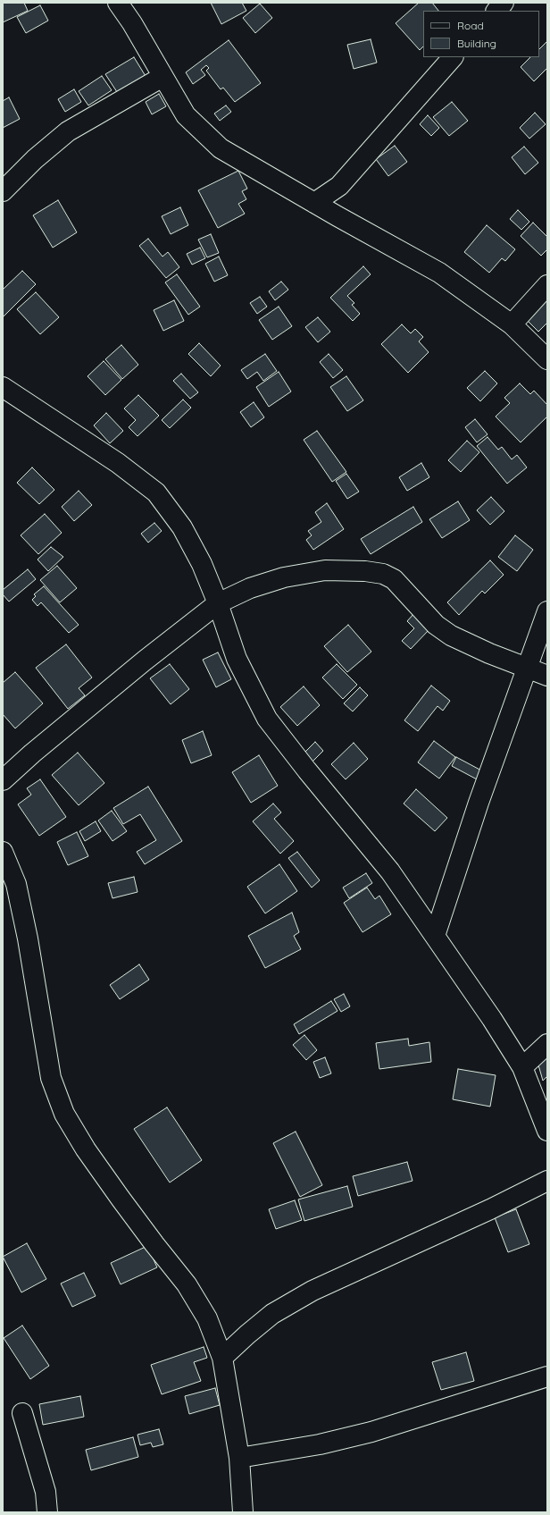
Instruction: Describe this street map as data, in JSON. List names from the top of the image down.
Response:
{
  "legend": ["Road", "Building"]
}
